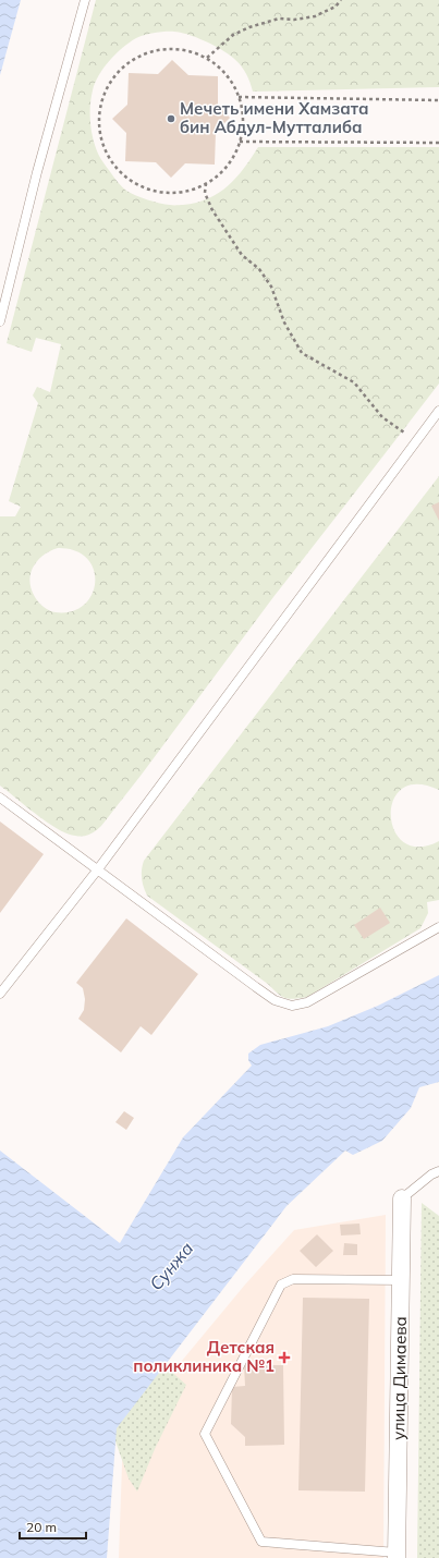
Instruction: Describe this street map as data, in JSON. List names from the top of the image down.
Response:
{
  "streets": {
    "street": ["улица Димаева"]
  },
  "water": ["Сунжа"],
  "places": {
    "other": ["Мечеть имени Хамзата бин Абдул-Мутталиба"],
    "health": ["Детская поликлиника №1"]
  },
  "scale_bar": "20 m"
}
